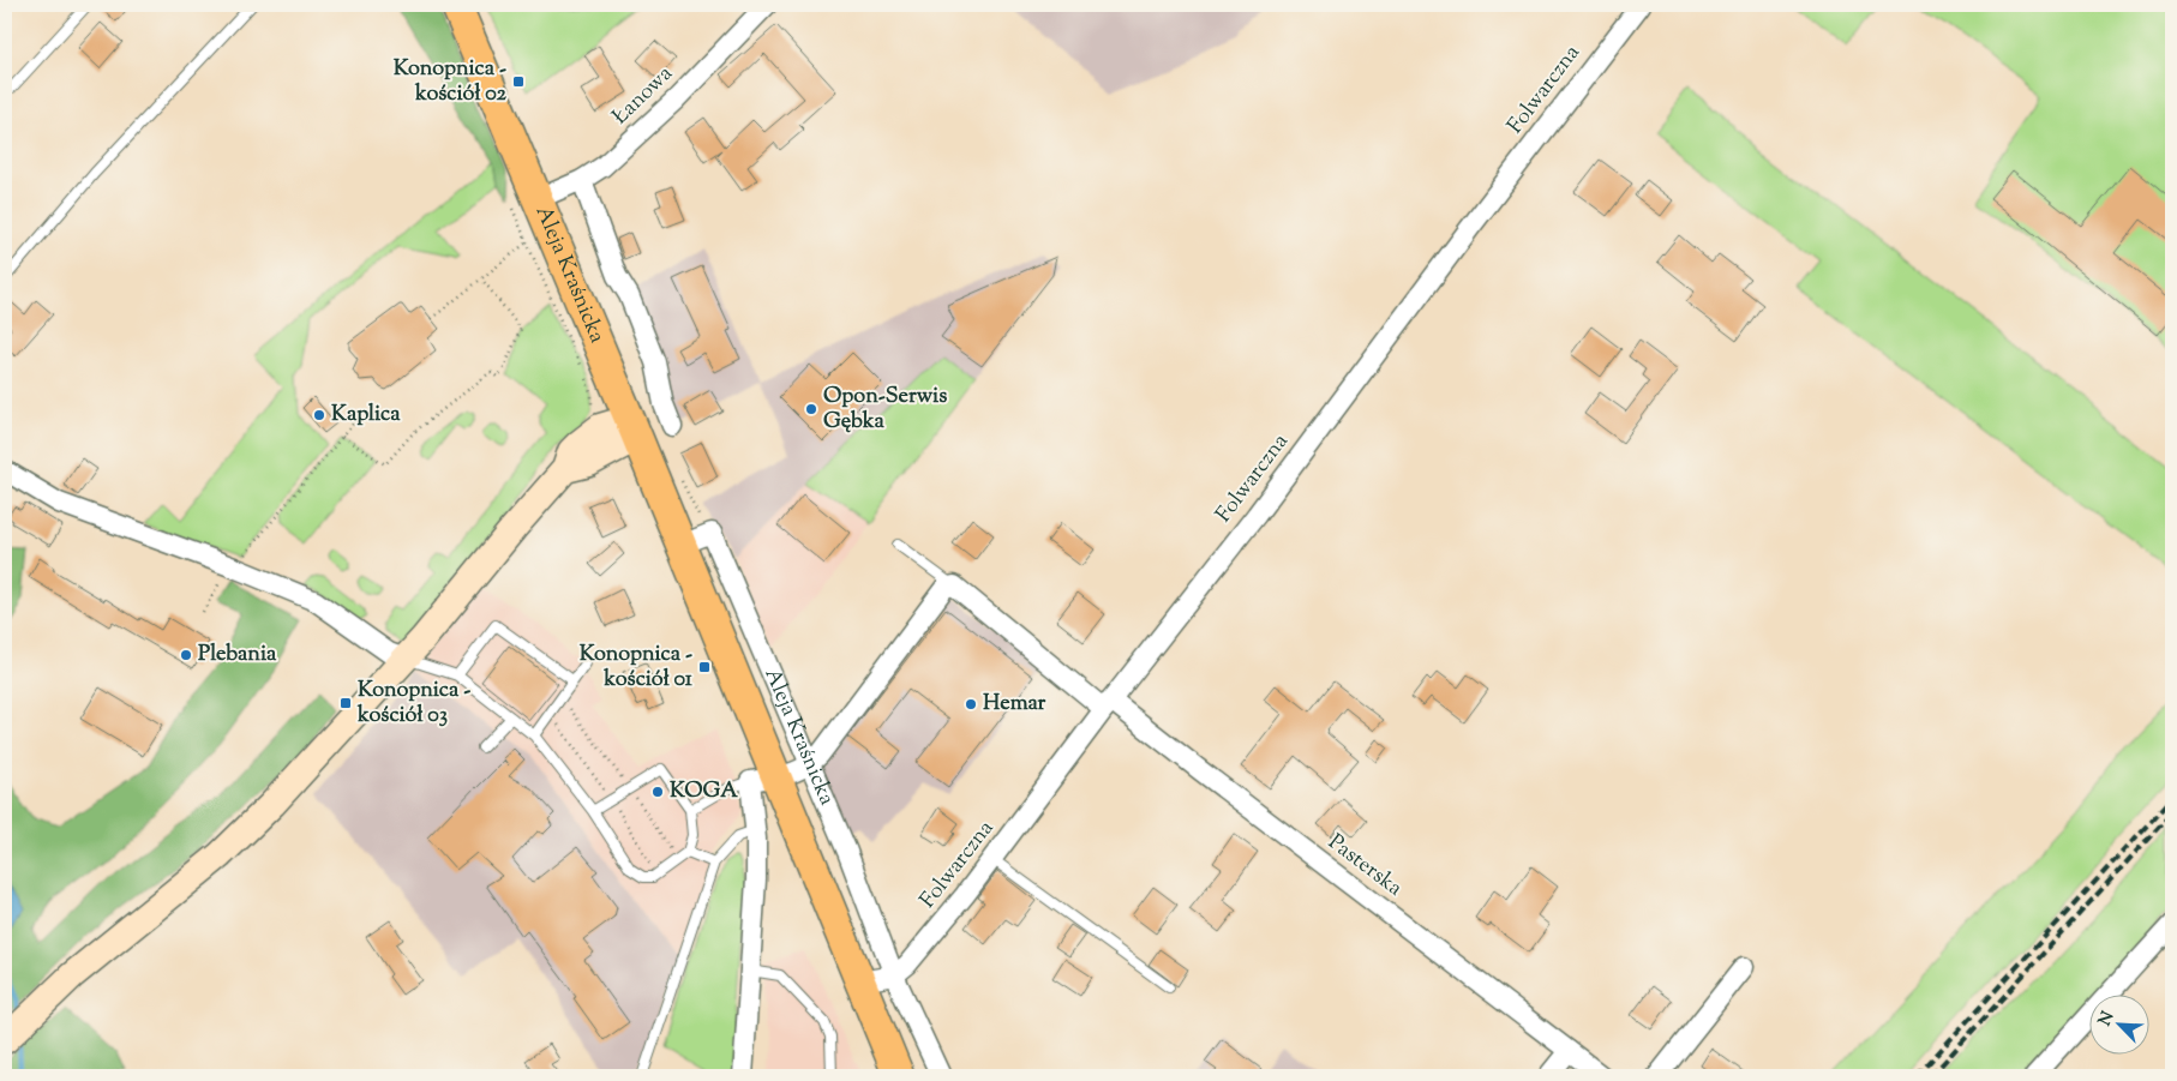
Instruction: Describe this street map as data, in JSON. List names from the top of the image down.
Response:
{
  "streets": {
    "main road": ["Aleja Kraśnicka"],
    "street": ["Folwarczna", "Łanowa", "Pasterska"]
  },
  "crossings": [
    ["Folwarczna", "Aleja Kraśnicka"],
    ["Folwarczna", "Pasterska"],
    ["Łanowa", "Aleja Kraśnicka"]
  ],
  "places": {
    "transit": ["Konopnica - kościół 02", "Konopnica - kościół 01", "Konopnica - kościół 03"],
    "other": [
      "Opon-Serwis Gębka",
      "Kaplica",
      "Plebania",
      "Hemar",
      "KOGA"
    ]
  },
  "north": "top left"
}
